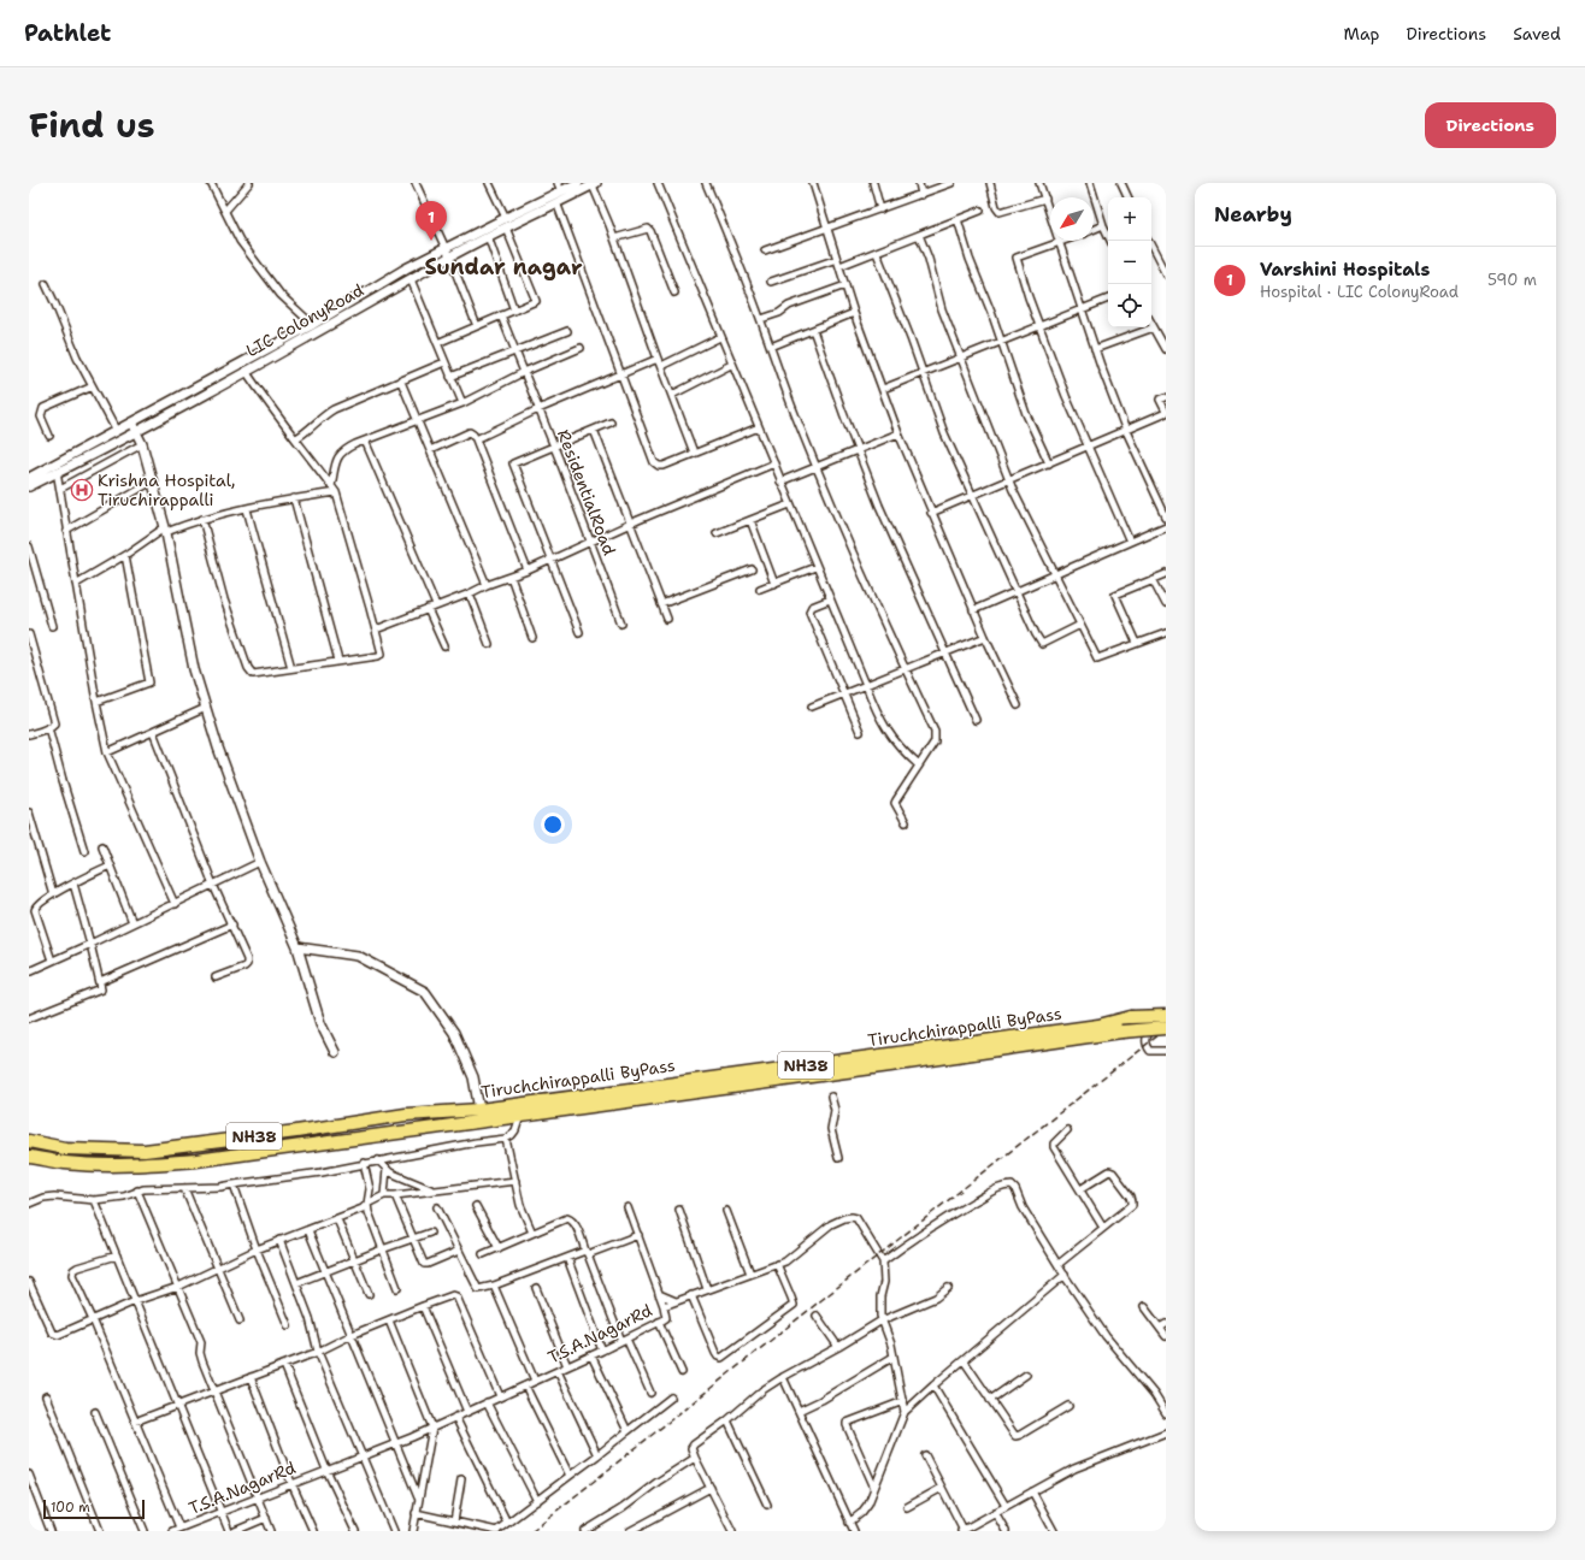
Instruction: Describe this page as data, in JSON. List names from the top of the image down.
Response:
{
  "streets": {
    "highway": ["Tiruchchirappalli ByPass", "NH38"],
    "main road": ["LIC ColonyRoad"],
    "street": ["ResidentialRoad", "T.S.A.NagarRd"]
  },
  "crossings": [
    ["Tiruchchirappalli ByPass", "NH38"]
  ],
  "districts": ["Sundar nagar"],
  "places": {
    "hospital": ["Krishna Hospital, Tiruchirappalli"]
  },
  "scale_bar": "100 m",
  "north": "bottom left",
  "page": {
    "header": "Pathlet",
    "nav": ["Map", "Directions", "Saved"],
    "title": "Find us",
    "buttons": "Directions",
    "heading": "Nearby",
    "map_buttons": ["+", "−"],
    "pins": "1",
    "list": [
      {
        "mark": "1",
        "name": "Varshini Hospitals",
        "note": "Hospital · LIC ColonyRoad",
        "value": "590 m"
      }
    ],
    "scale": "100 m"
  }
}
